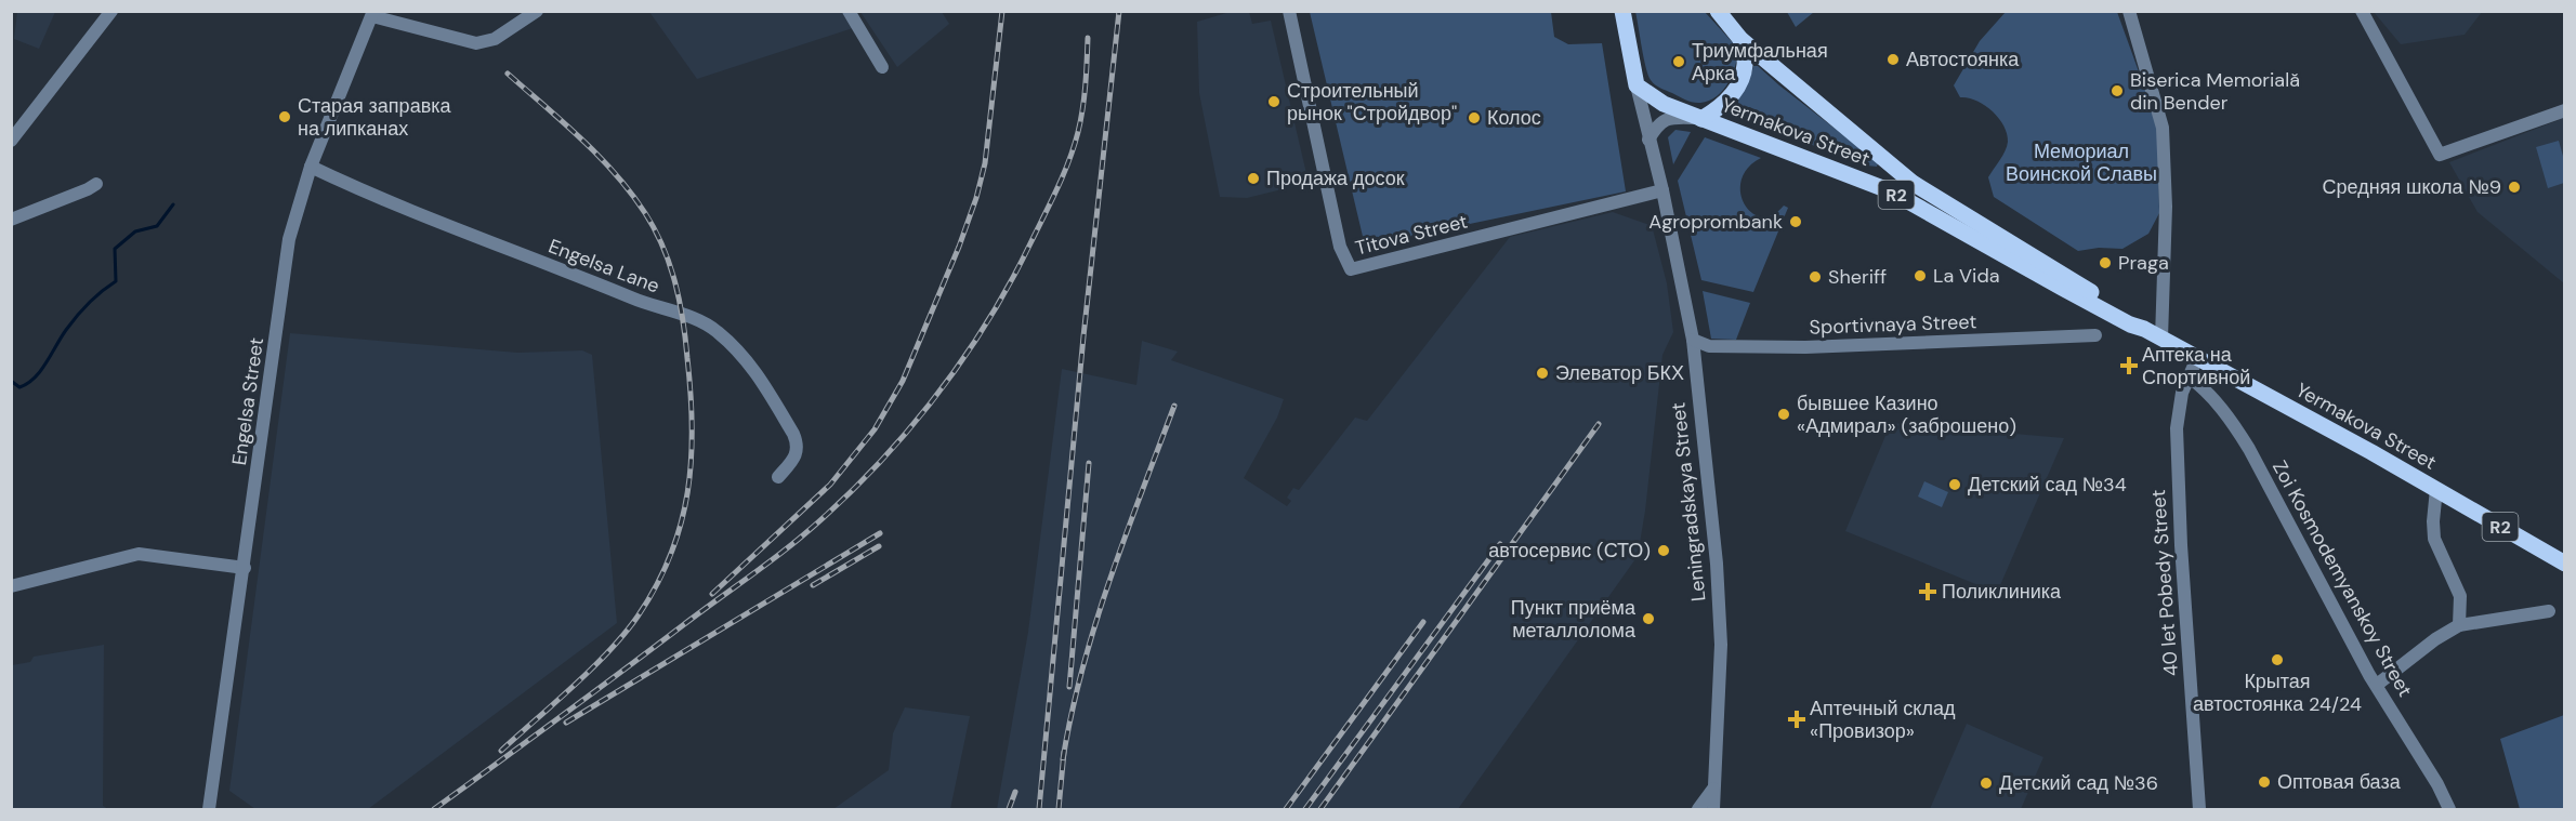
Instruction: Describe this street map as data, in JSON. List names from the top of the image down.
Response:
{
  "streets": {
    "main road": ["Yermakova Street", "R2"],
    "street": [
      "Titova Street",
      "Engelsa Lane",
      "Sportivnaya Street",
      "Engelsa Street",
      "Leningradskaya Street",
      "Zoi Kosmodemyanskoy Street",
      "40 let Pobedy Street"
    ]
  },
  "crossings": [
    ["Yermakova Street", "Leningradskaya Street"],
    ["Yermakova Street", "40 let Pobedy Street"],
    ["Titova Street", "Leningradskaya Street"],
    ["Engelsa Lane", "Engelsa Street"],
    ["Sportivnaya Street", "Leningradskaya Street"],
    ["Zoi Kosmodemyanskoy Street", "40 let Pobedy Street"]
  ],
  "parks": ["Мемориал Воинской Славы"],
  "places": {
    "other": [
      "Автостоянка",
      "Триумфальная Арка",
      "Biserica Memorială din Bender",
      "Строительный рынок \"Стройдвор\"",
      "Старая заправка на липканах",
      "Колос",
      "Продажа досок",
      "Средняя школа №9",
      "Agroprombank",
      "Praga",
      "La Vida",
      "Sheriff",
      "Элеватор БКХ",
      "бывшее Казино «Адмирал» (заброшено)",
      "Детский сад №34",
      "автосервис (СТО)",
      "Пункт приёма металлолома",
      "Крытая автостоянка 24/24",
      "Оптовая база",
      "Детский сад №36"
    ],
    "health": ["Аптека на Спортивной", "Поликлиника", "Аптечный склад «Провизор»"]
  }
}
